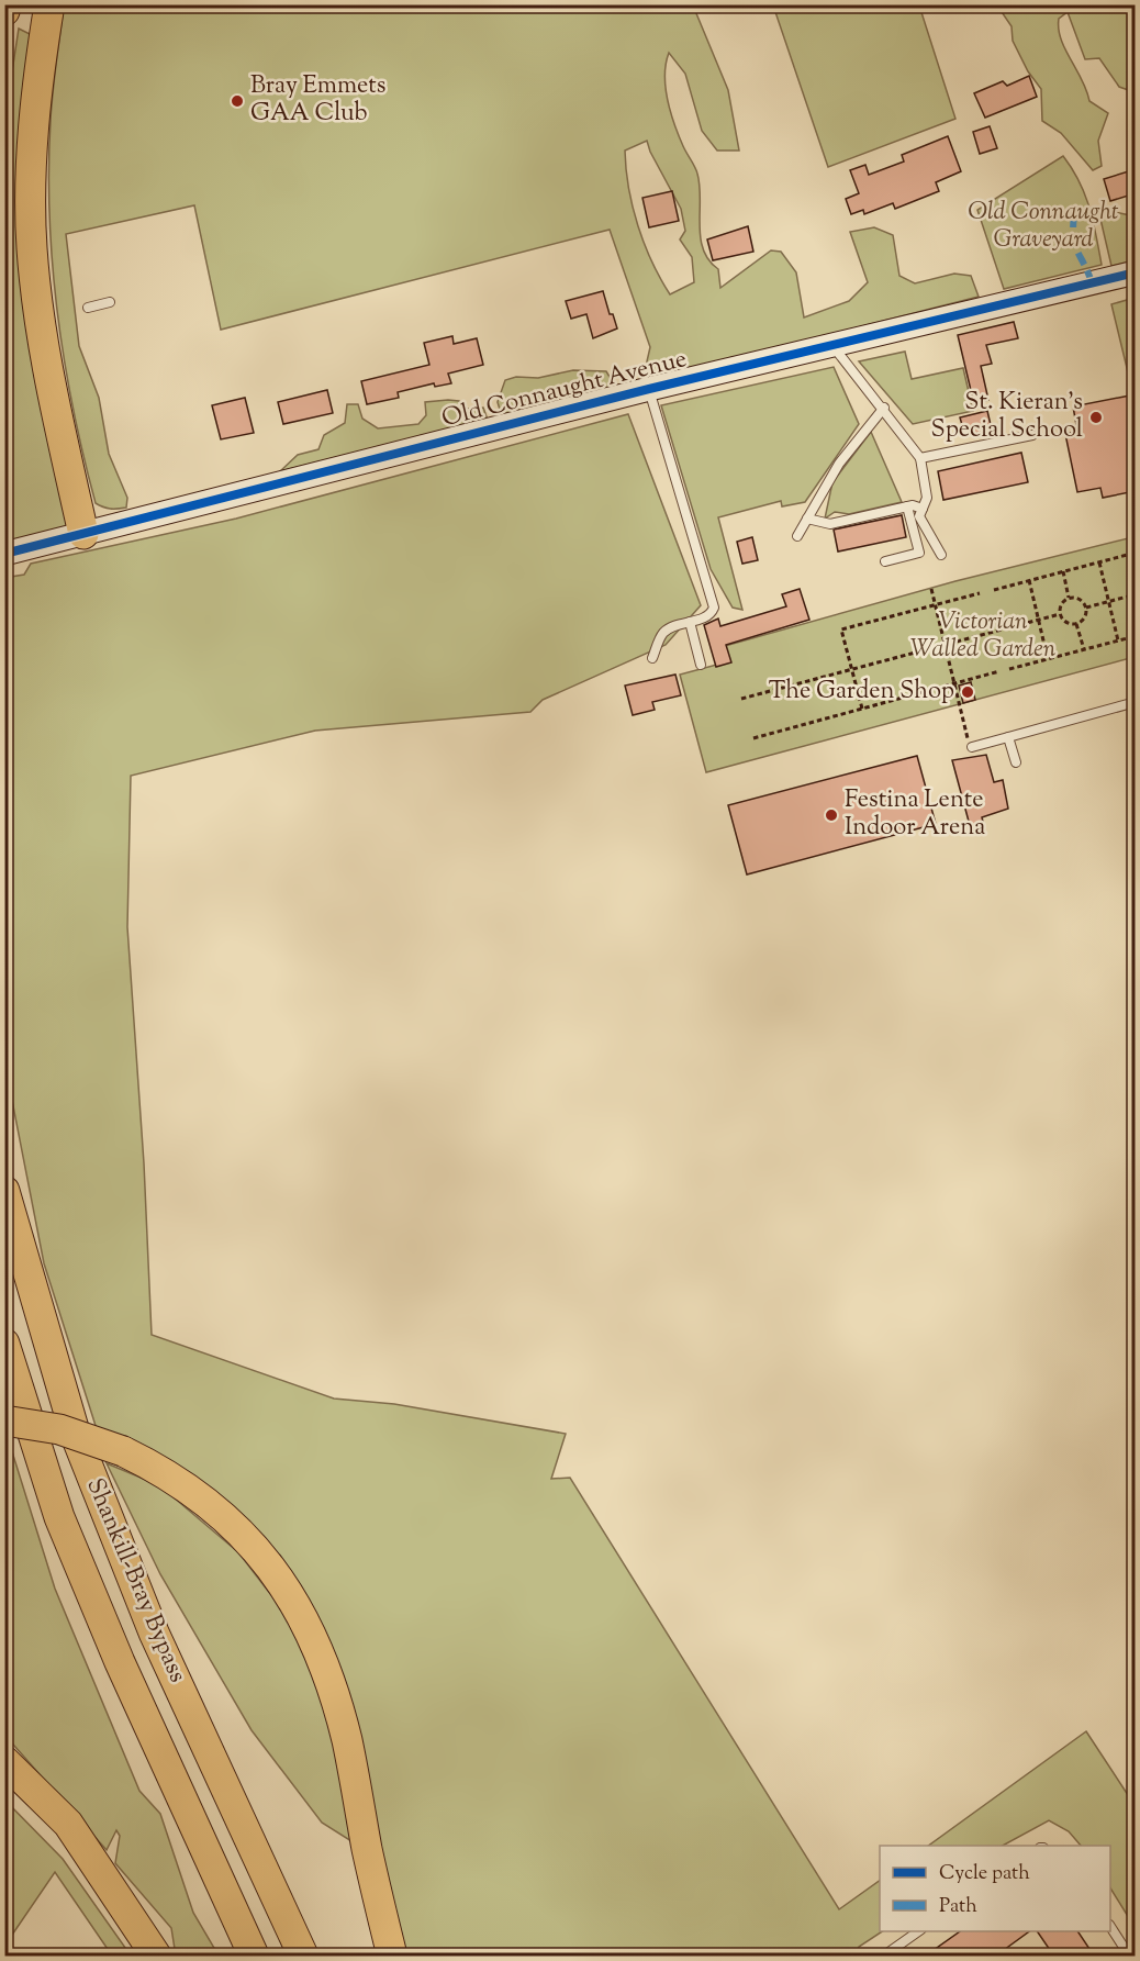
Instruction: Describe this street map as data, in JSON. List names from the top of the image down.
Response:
{
  "streets": {
    "highway": ["Shankill-Bray Bypass"],
    "street": ["Old Connaught Avenue"]
  },
  "parks": ["Old Connaught Graveyard", "Victorian Walled Garden"],
  "places": [
    "Bray Emmets GAA Club",
    "St. Kieran’s Special School",
    "The Garden Shop",
    "Festina Lente Indoor Arena"
  ],
  "legend": ["Cycle path", "Path"]
}
